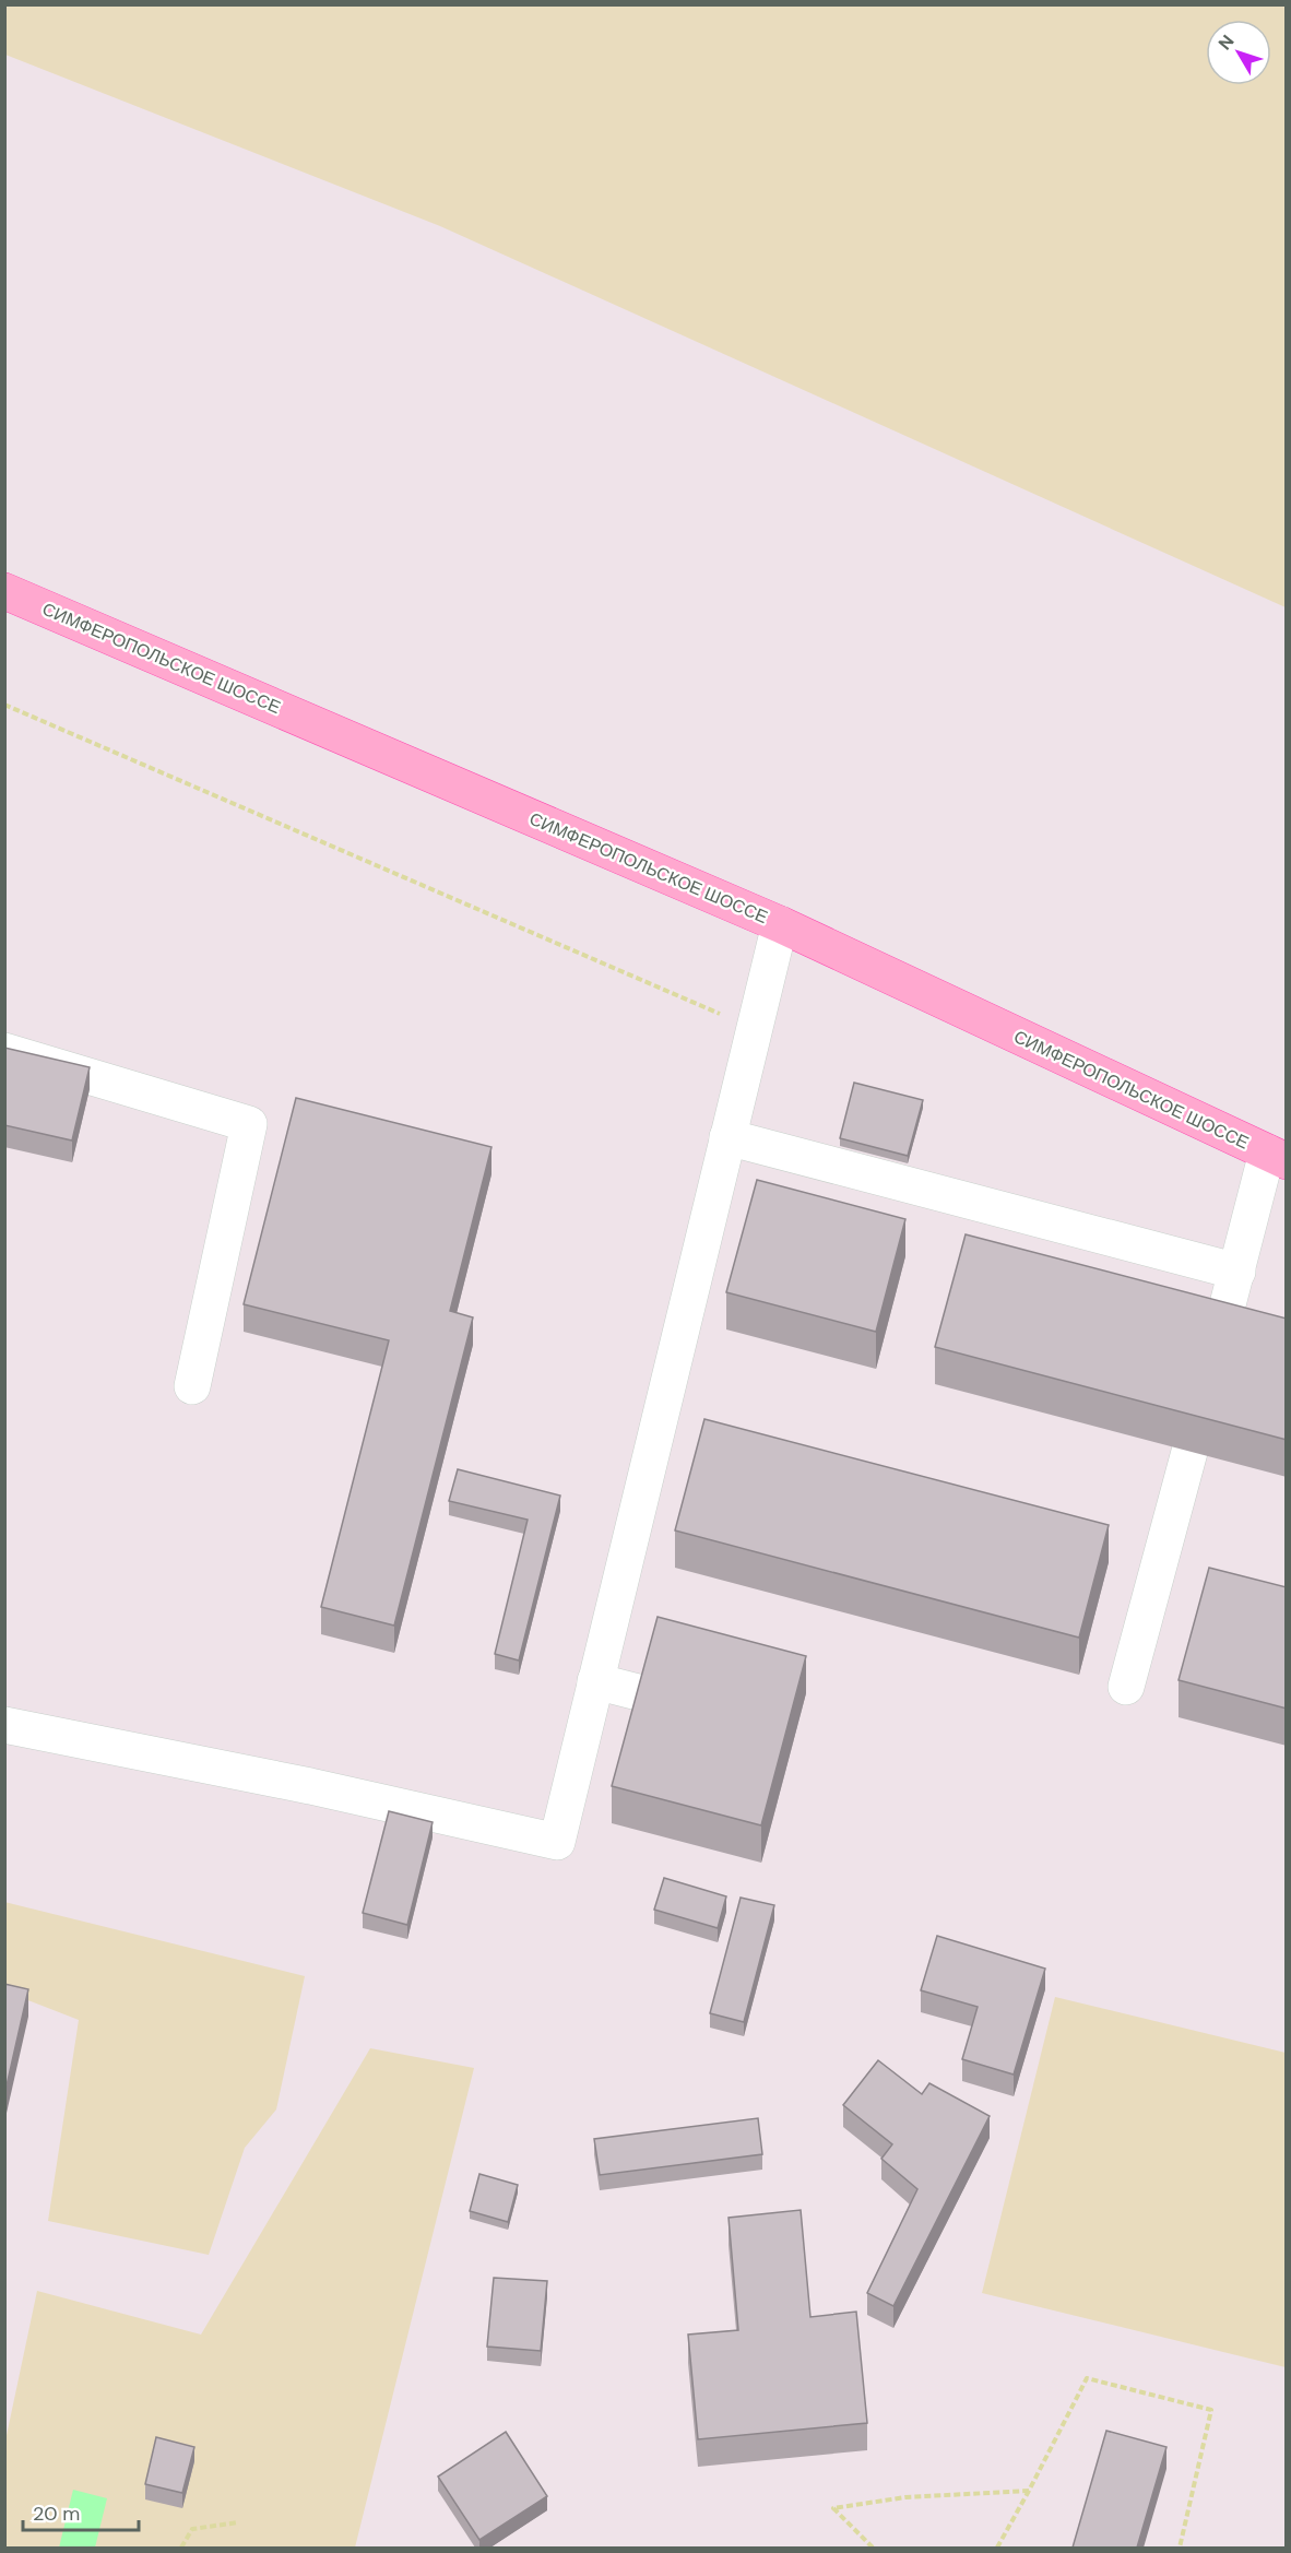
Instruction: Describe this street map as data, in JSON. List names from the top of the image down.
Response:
{
  "streets": {
    "main road": ["СИМФЕРОПОЛЬСКОЕ ШОССЕ"]
  },
  "scale_bar": "20 m",
  "north": "top left"
}
